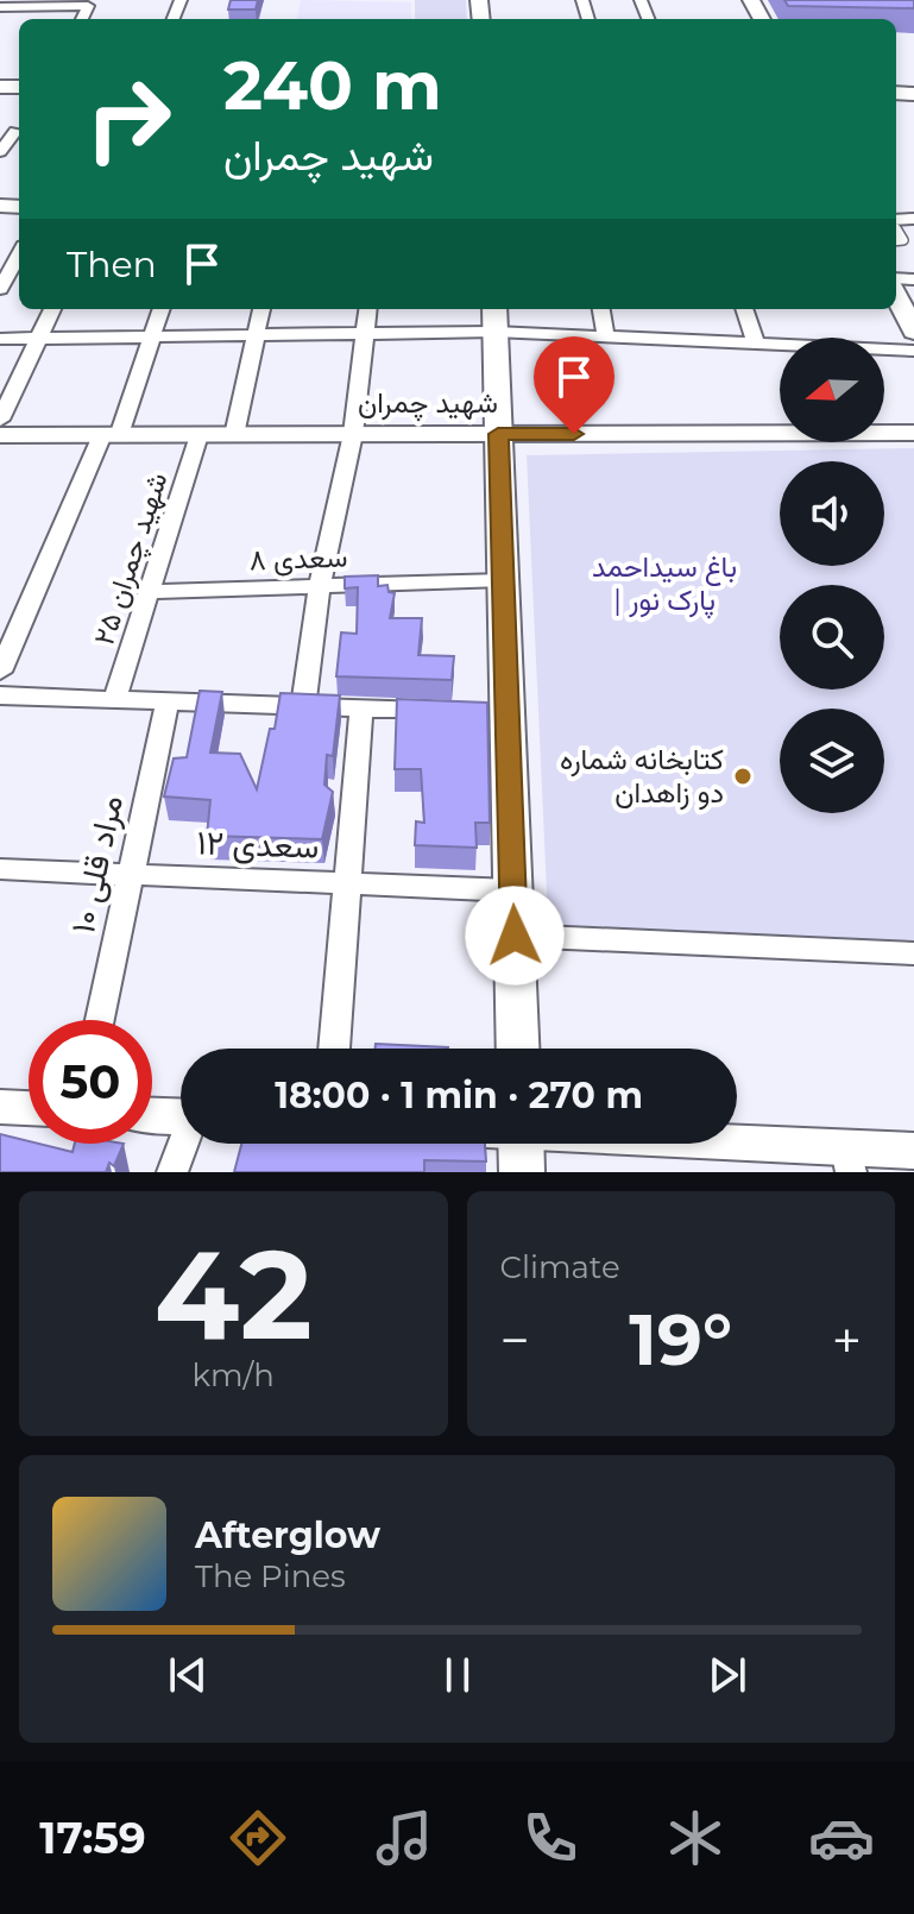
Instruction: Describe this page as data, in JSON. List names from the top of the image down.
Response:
{
  "streets": {
    "street": [
      "شهید چمران",
      "شهید چمران ۲۵",
      "سعدی ۸",
      "سعدی ۱۲",
      "مراد قلی ۱۰"
    ]
  },
  "crossings": [
    ["شهید چمران", "شهید چمران ۲۵"],
    ["شهید چمران ۲۵", "سعدی ۸"],
    ["سعدی ۱۲", "مراد قلی ۱۰"]
  ],
  "parks": ["باغ سیداحمد | پارک نور"],
  "places": ["کتابخانه شماره دو زاهدان"],
  "north": "left",
  "page": {
    "turn": ["240 m", "شهید چمران"],
    "then": "Then",
    "limit": "50",
    "trip": "18:00 · 1 min · 270 m",
    "tile": [
      ["42", "km/h"],
      "Climate"
    ],
    "heat": ["−", "19°", "+"],
    "song": ["Afterglow", "The Pines"],
    "tabs": "17:59"
  }
}
